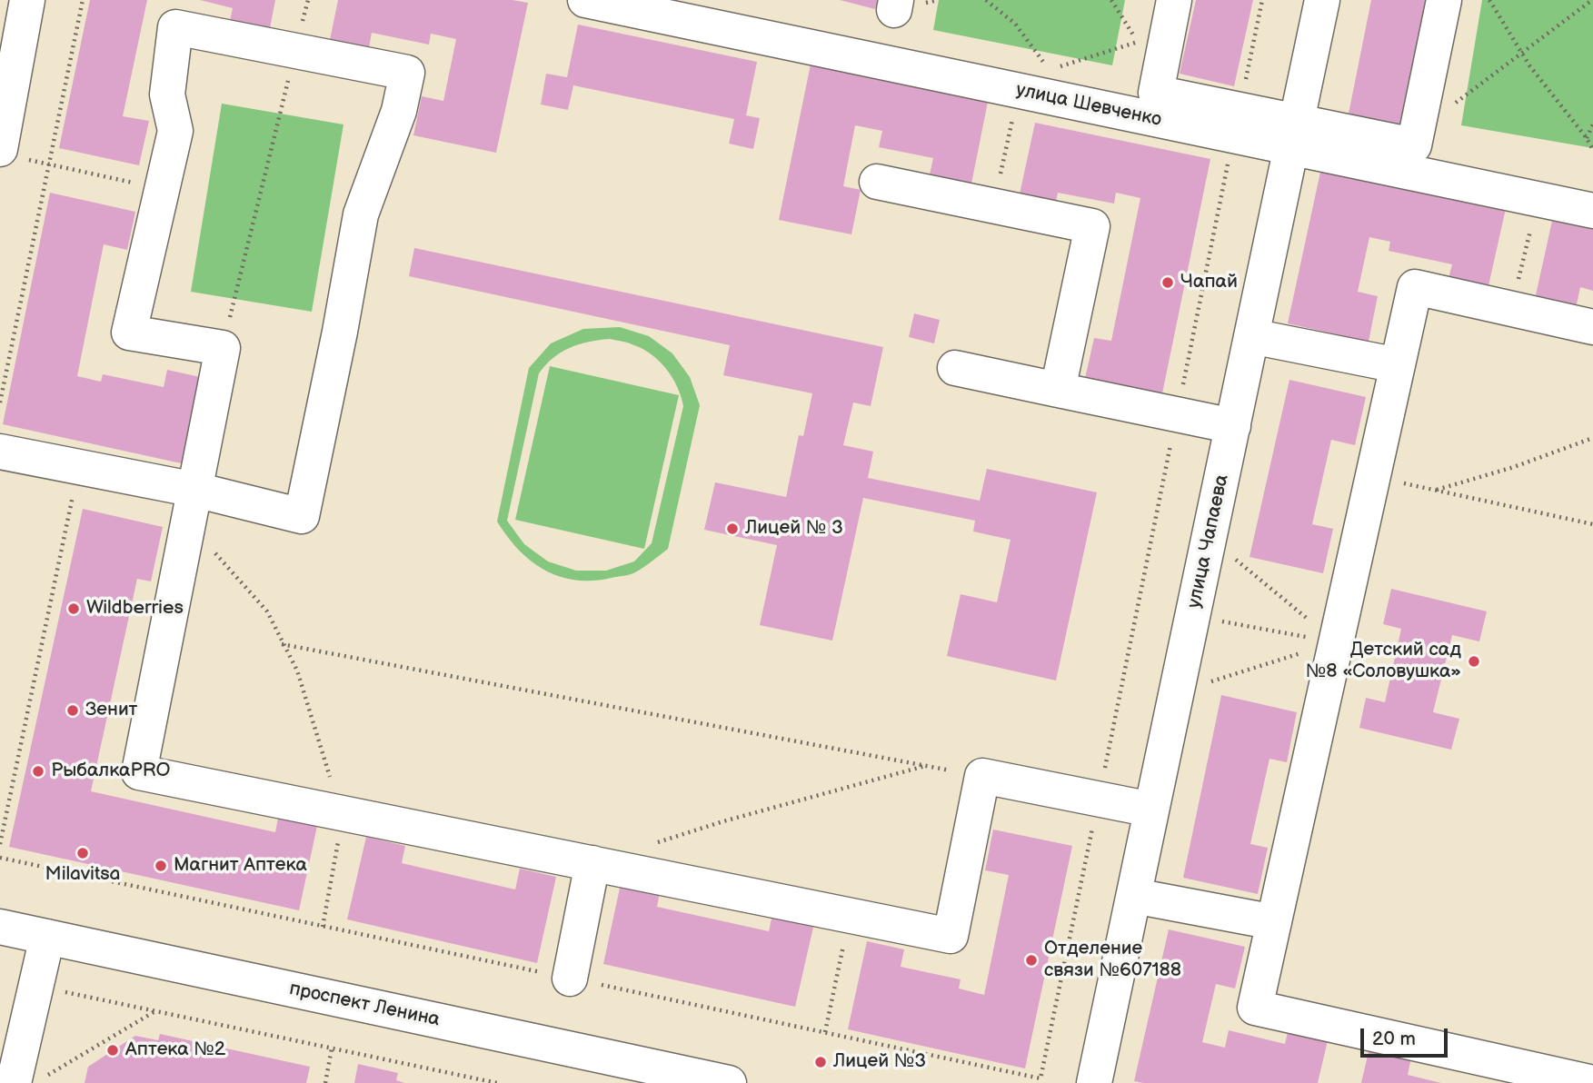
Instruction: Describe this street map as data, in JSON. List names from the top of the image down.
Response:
{
  "streets": {
    "street": ["улица Шевченко", "улица Чапаева", "проспект Ленина"]
  },
  "crossings": [
    ["улица Шевченко", "улица Чапаева"]
  ],
  "places": [
    "Чапай",
    "Лицей № 3",
    "Wildberries",
    "Детский сад №8 «Соловушка»",
    "Зенит",
    "РыбалкаPRO",
    "Milavitsa",
    "Магнит Аптека",
    "Отделение связи №607188",
    "Аптека №2",
    "Лицей №3"
  ],
  "scale_bar": "20 m"
}
